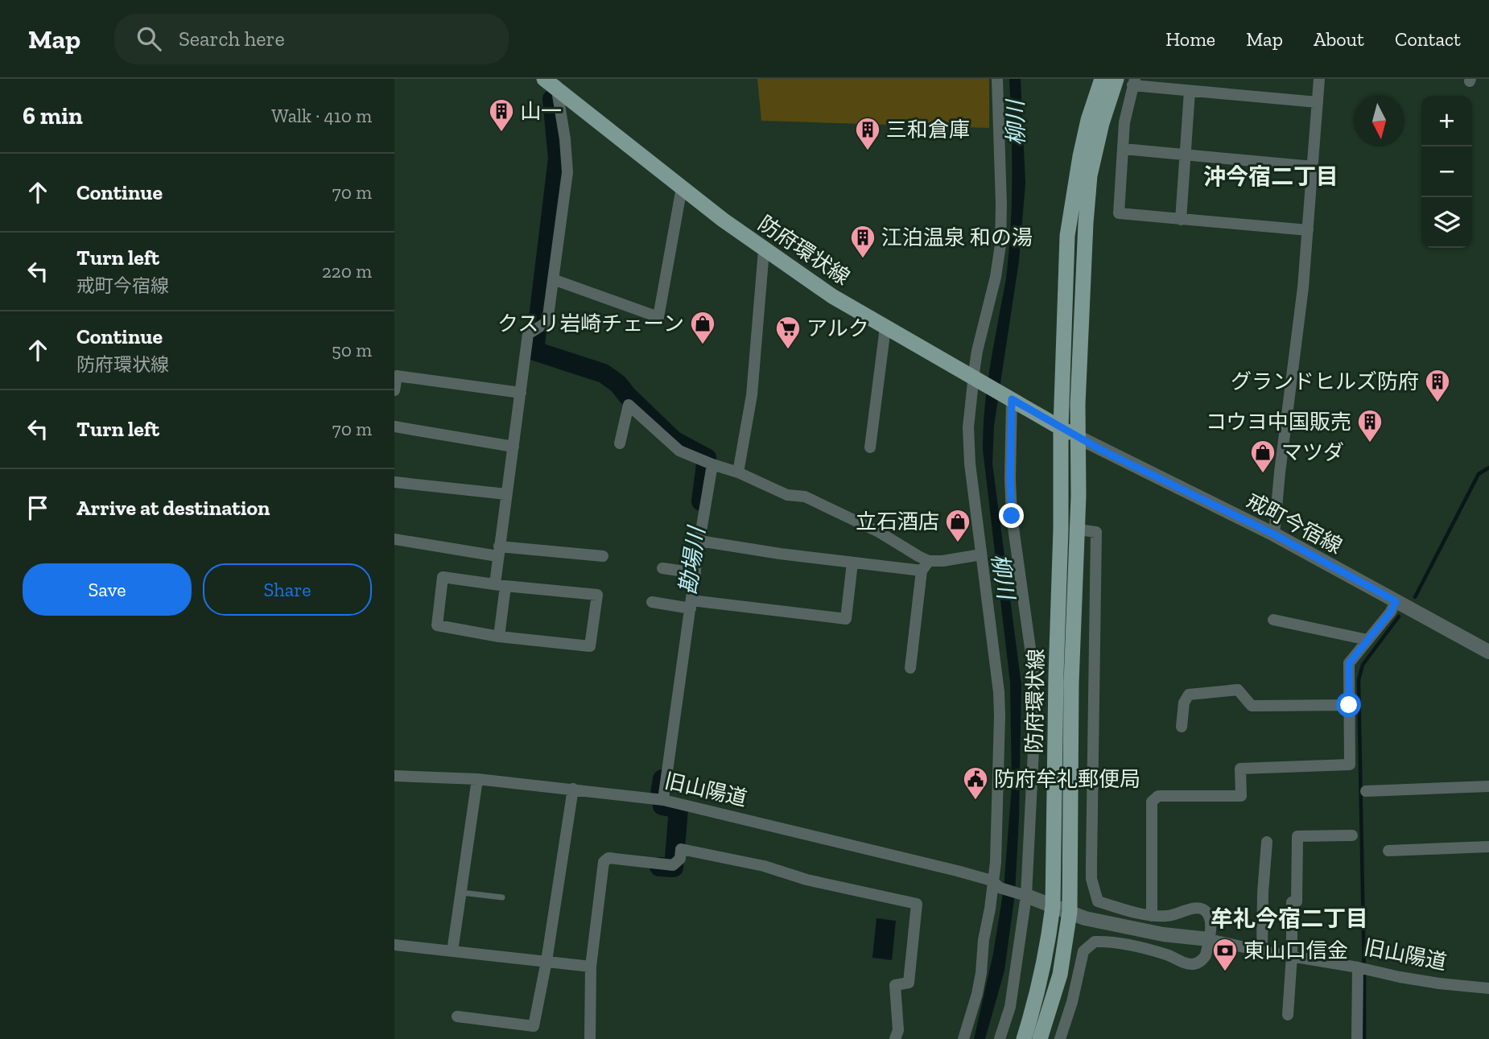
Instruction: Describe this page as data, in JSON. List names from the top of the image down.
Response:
{
  "streets": {
    "main road": ["防府環状線"],
    "street": ["戒町今宿線", "旧山陽道"]
  },
  "crossings": [
    ["防府環状線", "戒町今宿線"],
    ["防府環状線", "旧山陽道"]
  ],
  "districts": ["沖今宿二丁目", "牟礼今宿二丁目"],
  "water": ["柳川", "勘場川"],
  "places": {
    "building": [
      "山一",
      "三和倉庫",
      "江泊温泉 和の湯",
      "グランドヒルズ防府",
      "コウヨ中国販売"
    ],
    "shop": ["クスリ岩崎チェーン", "マツダ", "立石酒店"],
    "supermarket": ["アルク"],
    "public building": ["防府牟礼郵便局"],
    "bank": ["東山口信金"]
  },
  "north": "bottom",
  "page": {
    "header": "Map",
    "search": "Search here",
    "nav": [
      "Home",
      "Map",
      "About",
      "Contact"
    ],
    "heading": ["6 min", "Walk · 410 m"],
    "map_buttons": ["+", "−"],
    "list": [
      ["Continue", "70 m"],
      ["Turn left", "戒町今宿線", "220 m"],
      ["Continue", "防府環状線", "50 m"],
      ["Turn left", "70 m"],
      "Arrive at destination"
    ],
    "buttons": ["Save", "Share"]
  }
}
